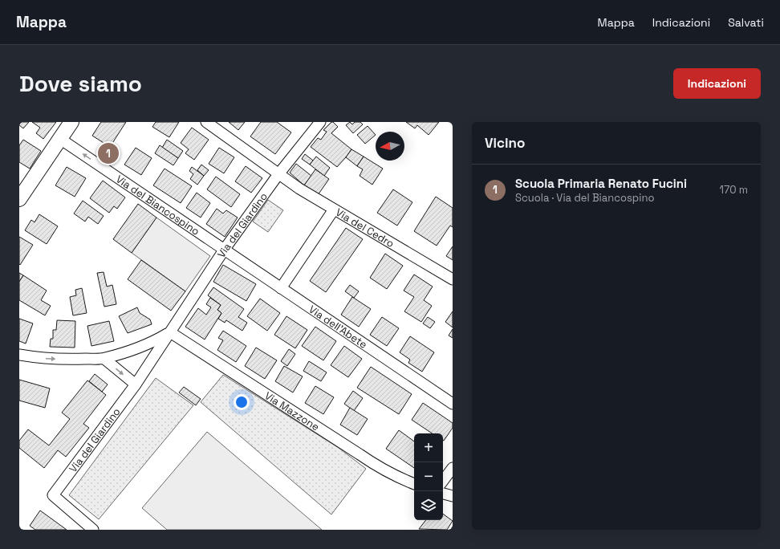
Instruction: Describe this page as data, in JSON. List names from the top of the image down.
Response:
{
  "streets": {
    "street": [
      "Via del Biancospino",
      "Via del Giardino",
      "Via del Cedro",
      "Via dell'Abete",
      "Via Mazzone"
    ]
  },
  "crossings": [
    ["Via del Biancospino", "Via del Giardino"],
    ["Via del Biancospino", "Via dell'Abete"],
    ["Via del Giardino", "Via del Cedro"],
    ["Via del Giardino", "Via dell'Abete"],
    ["Via del Giardino", "Via Mazzone"]
  ],
  "one_way": ["Via del Biancospino"],
  "north": "left",
  "page": {
    "header": "Mappa",
    "nav": ["Mappa", "Indicazioni", "Salvati"],
    "buttons": "Indicazioni",
    "title": "Dove siamo",
    "heading": "Vicino",
    "pins": "1",
    "list": [
      {
        "mark": "1",
        "name": "Scuola Primaria Renato Fucini",
        "note": "Scuola · Via del Biancospino",
        "value": "170 m"
      }
    ],
    "map_buttons": ["+", "−"]
  }
}
